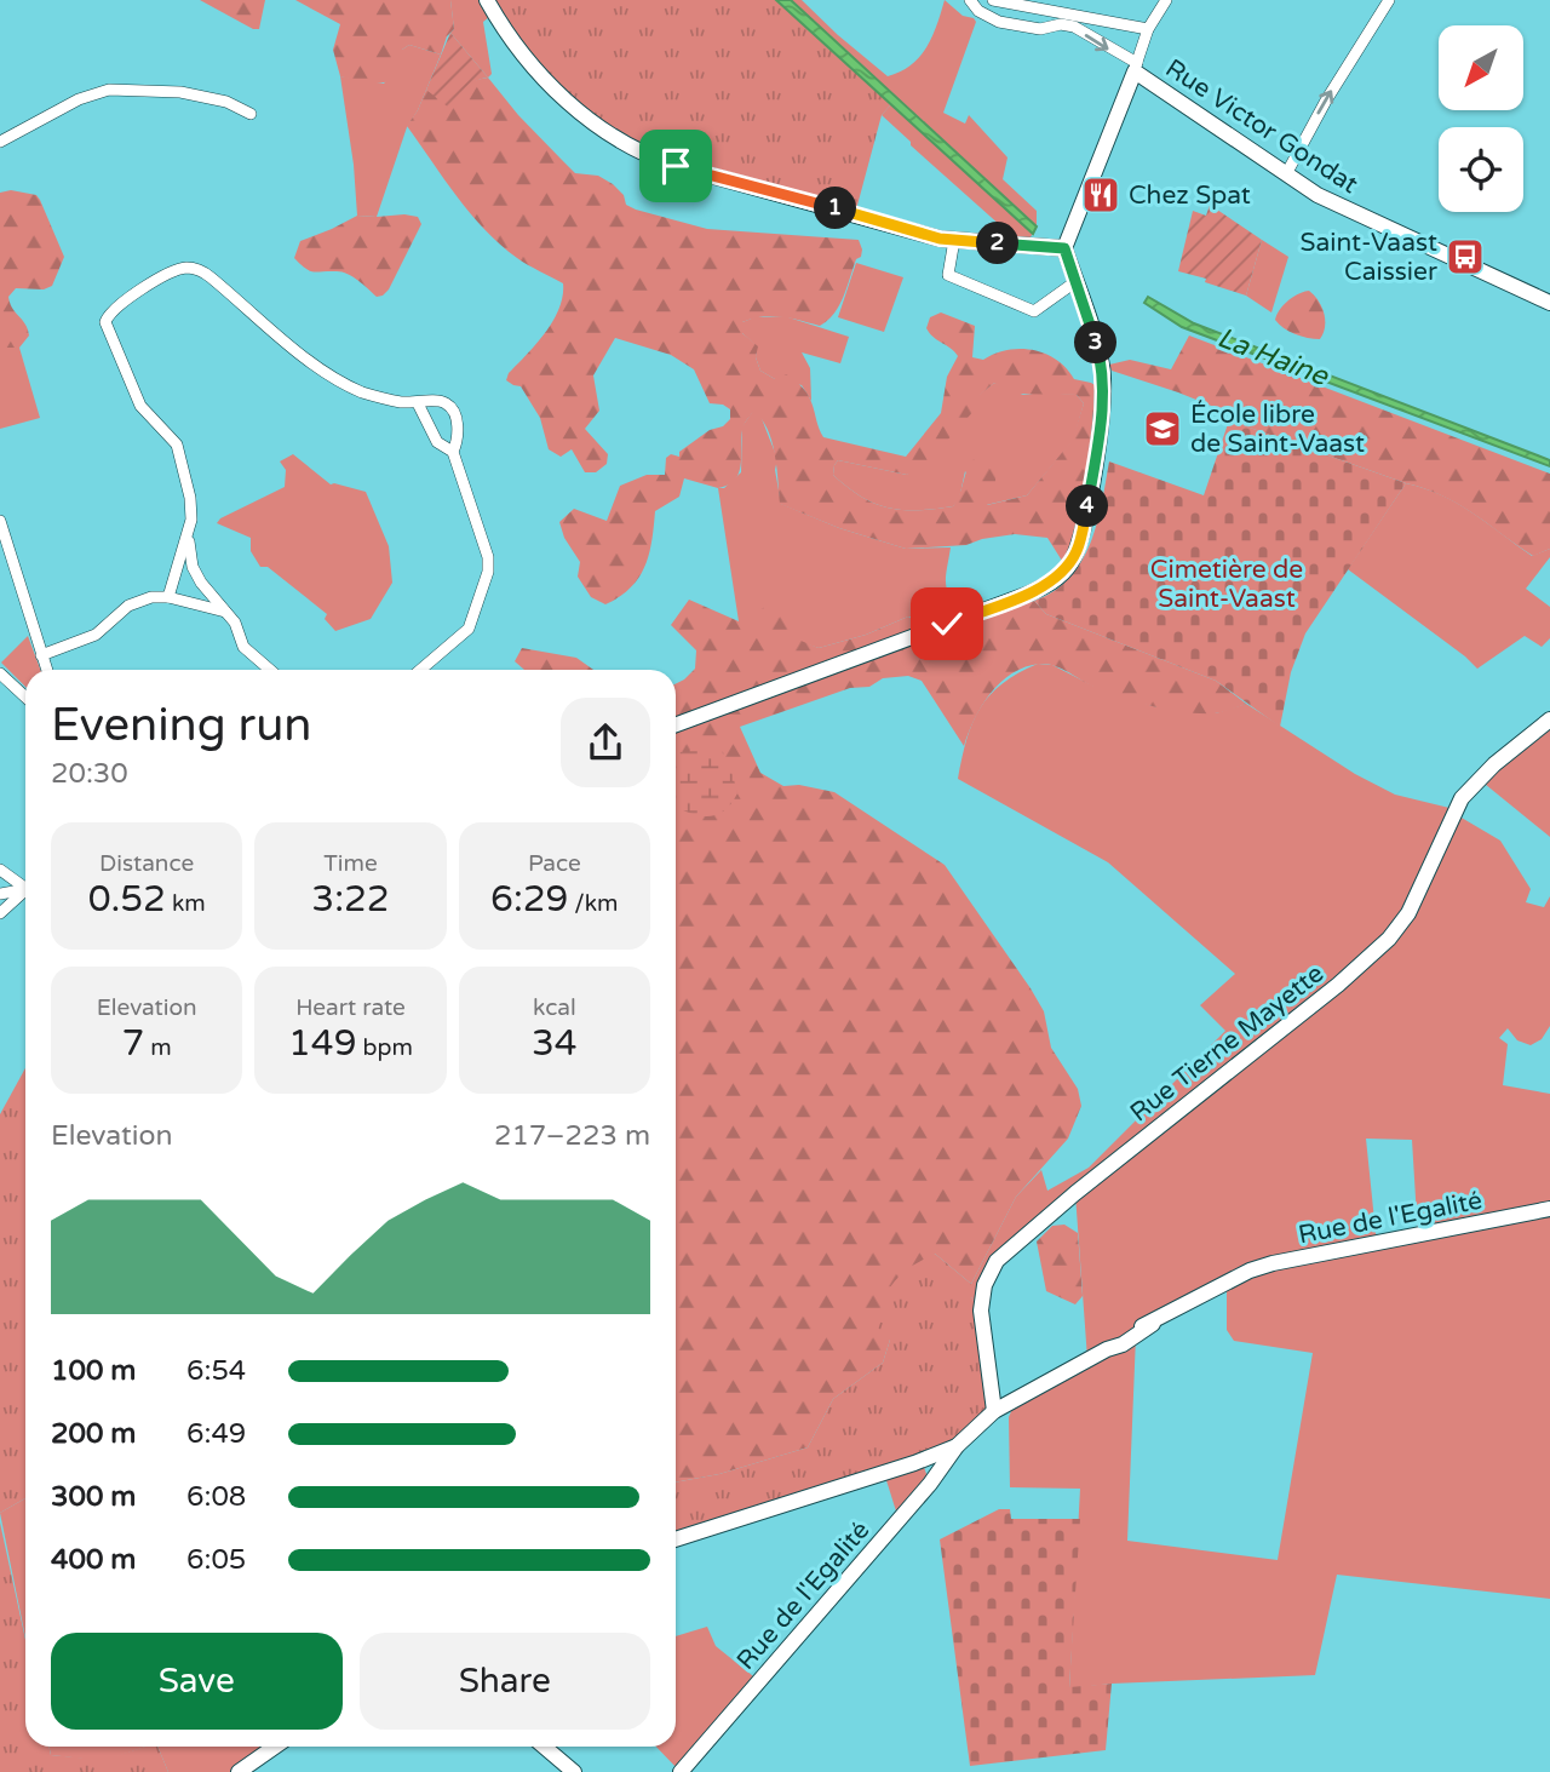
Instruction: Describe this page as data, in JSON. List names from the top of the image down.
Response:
{
  "streets": {
    "street": ["Rue Victor Gondat", "Rue Tierne Mayette", "Rue de l'Egalité"]
  },
  "crossings": [
    ["Rue Tierne Mayette", "Rue de l'Egalité"]
  ],
  "water": ["La Haine"],
  "parks": ["Cimetière de Saint-Vaast"],
  "places": {
    "restaurant": ["Chez Spat"],
    "bus stop": ["Saint-Vaast Caissier"],
    "school or university": ["École libre de Saint-Vaast"]
  },
  "north": "bottom left",
  "page": {
    "pins": [
      "1",
      "2",
      "3",
      "4"
    ],
    "heading": ["Evening run", "20:30"],
    "stats": [
      ["Distance", "0.52 km"],
      ["Time", "3:22"],
      ["Pace", "6:29 /km"],
      ["Elevation", "7 m"],
      ["Heart rate", "149 bpm"],
      ["kcal", "34"]
    ],
    "chart": ["Elevation", "217–223 m"],
    "list": [
      {
        "name": "100 m",
        "note": "6:54"
      },
      {
        "name": "200 m",
        "note": "6:49"
      },
      {
        "name": "300 m",
        "note": "6:08"
      },
      {
        "name": "400 m",
        "note": "6:05"
      }
    ],
    "buttons": ["Save", "Share"]
  }
}
